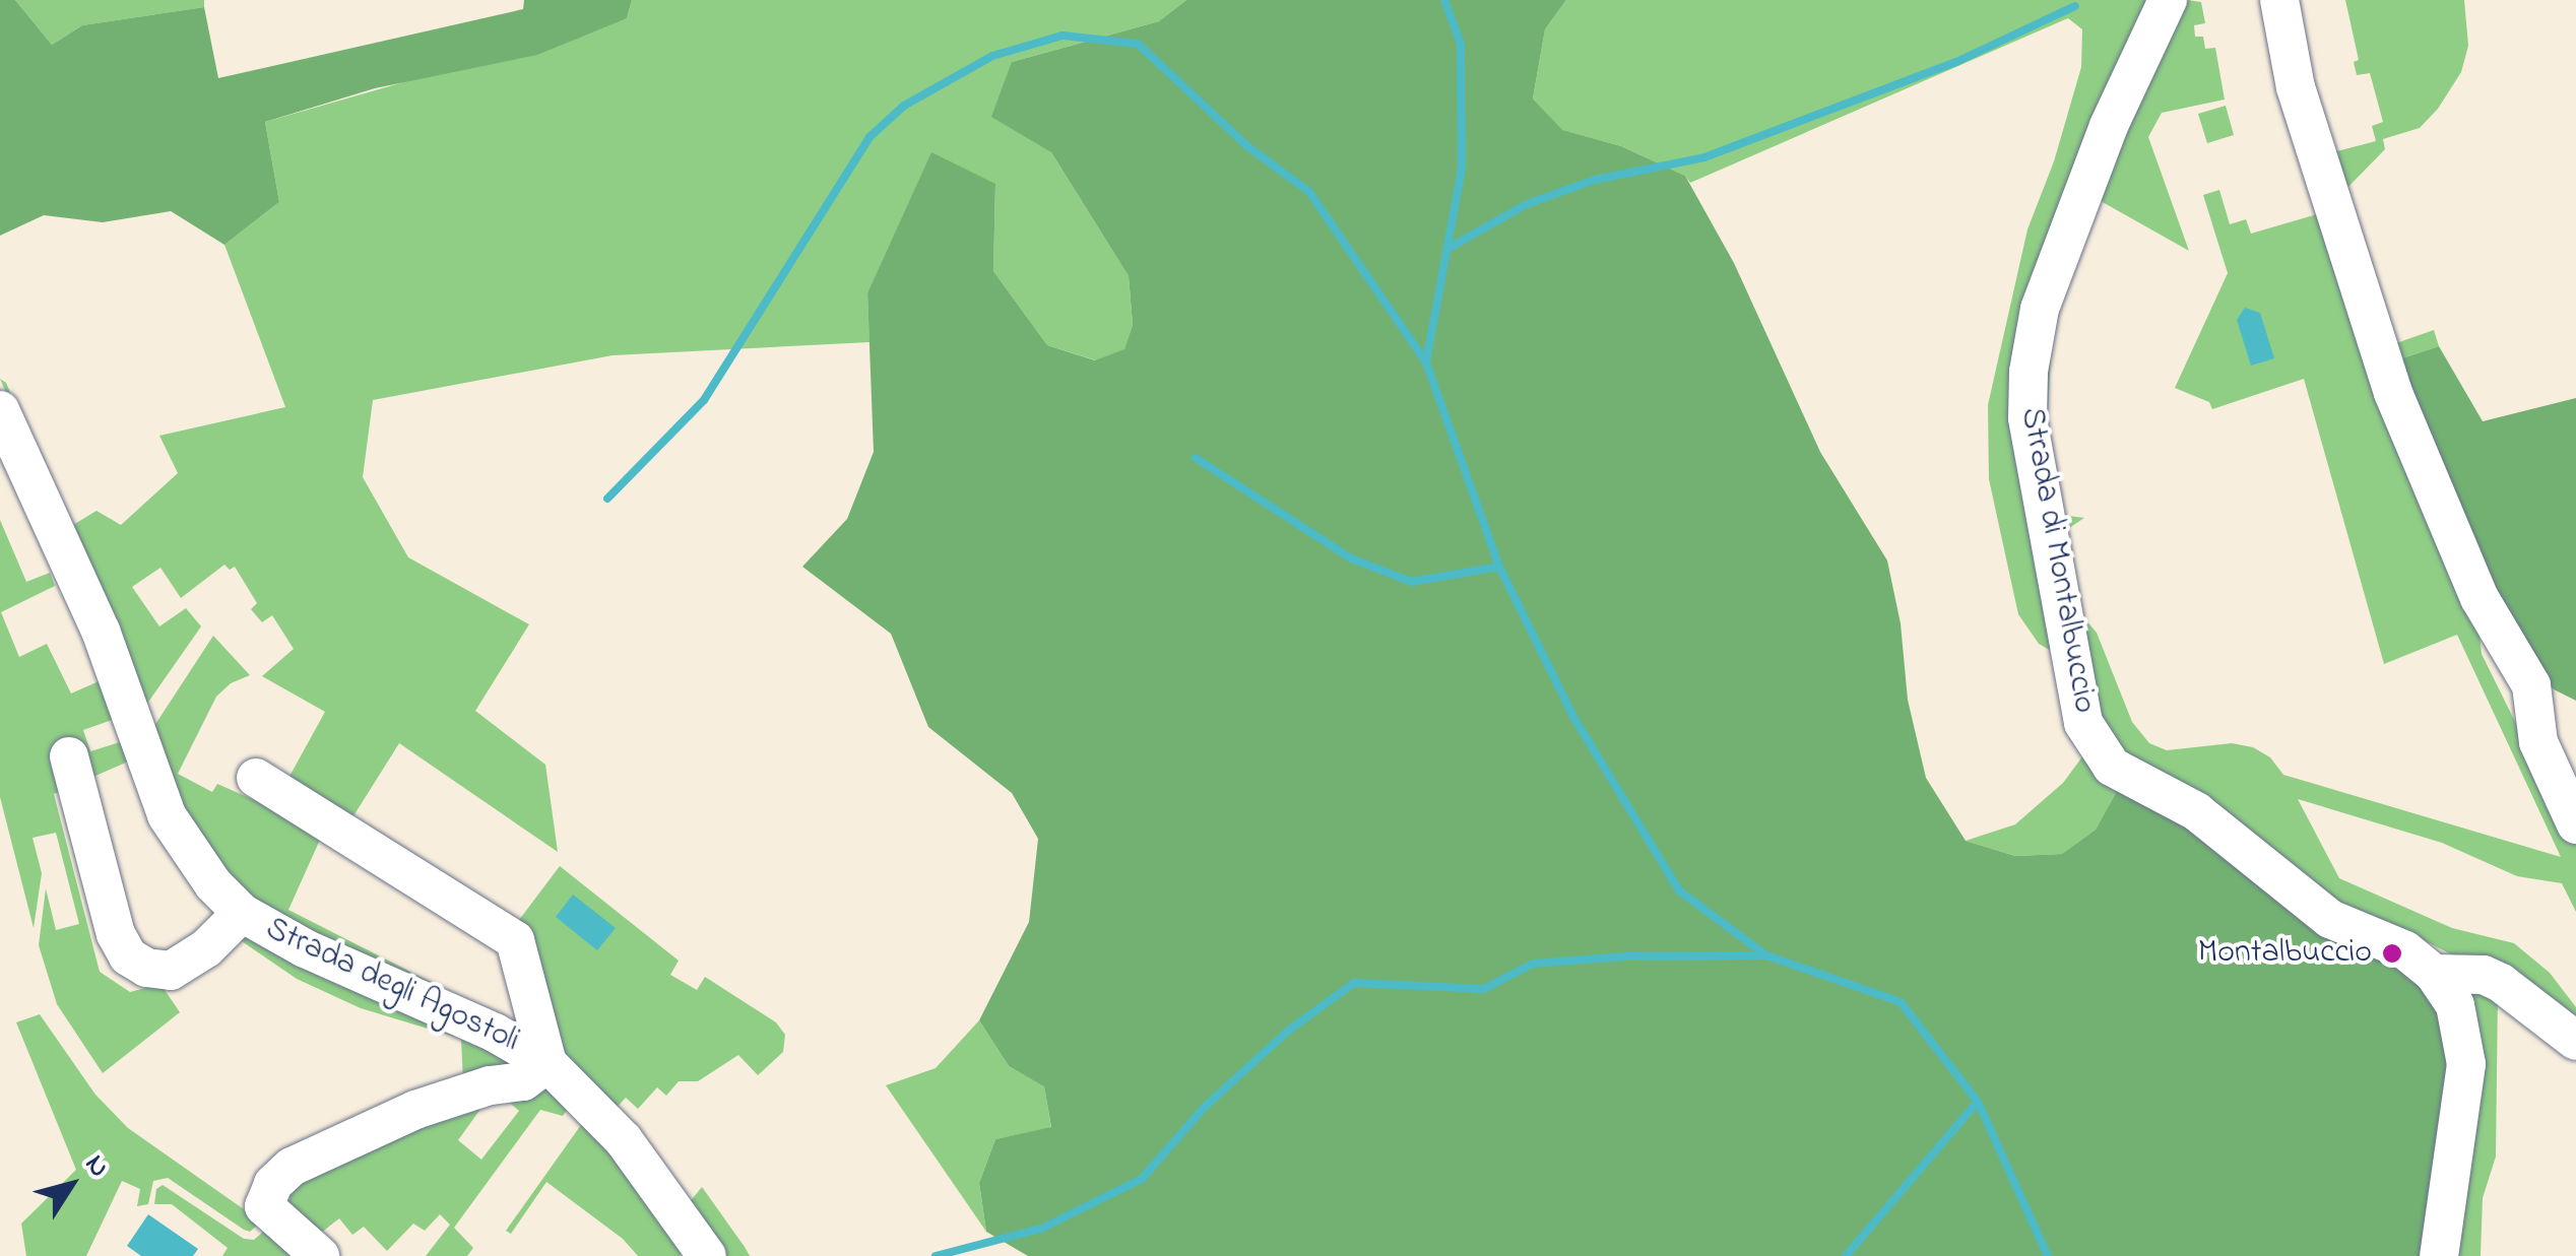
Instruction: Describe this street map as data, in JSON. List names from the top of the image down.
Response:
{
  "streets": {
    "street": ["Strada di Montalbuccio", "Strada degli Agostoli"]
  },
  "places": ["Montalbuccio"],
  "north": "top right"
}
